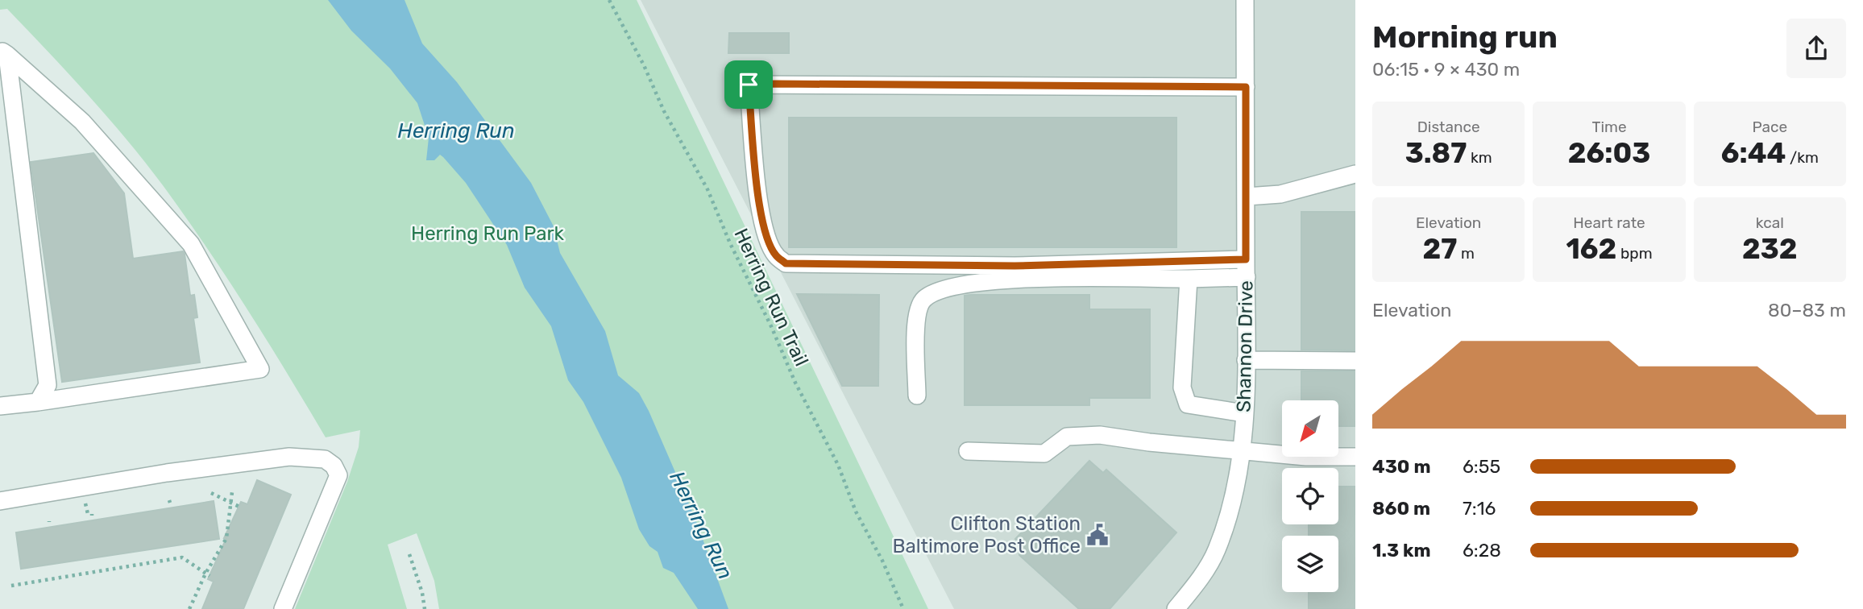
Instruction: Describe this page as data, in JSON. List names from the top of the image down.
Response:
{
  "streets": {
    "street": ["Shannon Drive"],
    "path": ["Herring Run Trail"]
  },
  "water": ["Herring Run"],
  "parks": ["Herring Run Park"],
  "places": {
    "public building": ["Clifton Station Baltimore Post Office"]
  },
  "north": "bottom left",
  "page": {
    "heading": ["Morning run", "06:15 · 9 × 430 m"],
    "stats": [
      ["Distance", "3.87 km"],
      ["Time", "26:03"],
      ["Pace", "6:44 /km"],
      ["Elevation", "27 m"],
      ["Heart rate", "162 bpm"],
      ["kcal", "232"]
    ],
    "chart": ["Elevation", "80–83 m"],
    "list": [
      {
        "name": "430 m",
        "note": "6:55"
      },
      {
        "name": "860 m",
        "note": "7:16"
      },
      {
        "name": "1.3 km",
        "note": "6:28"
      }
    ]
  }
}
